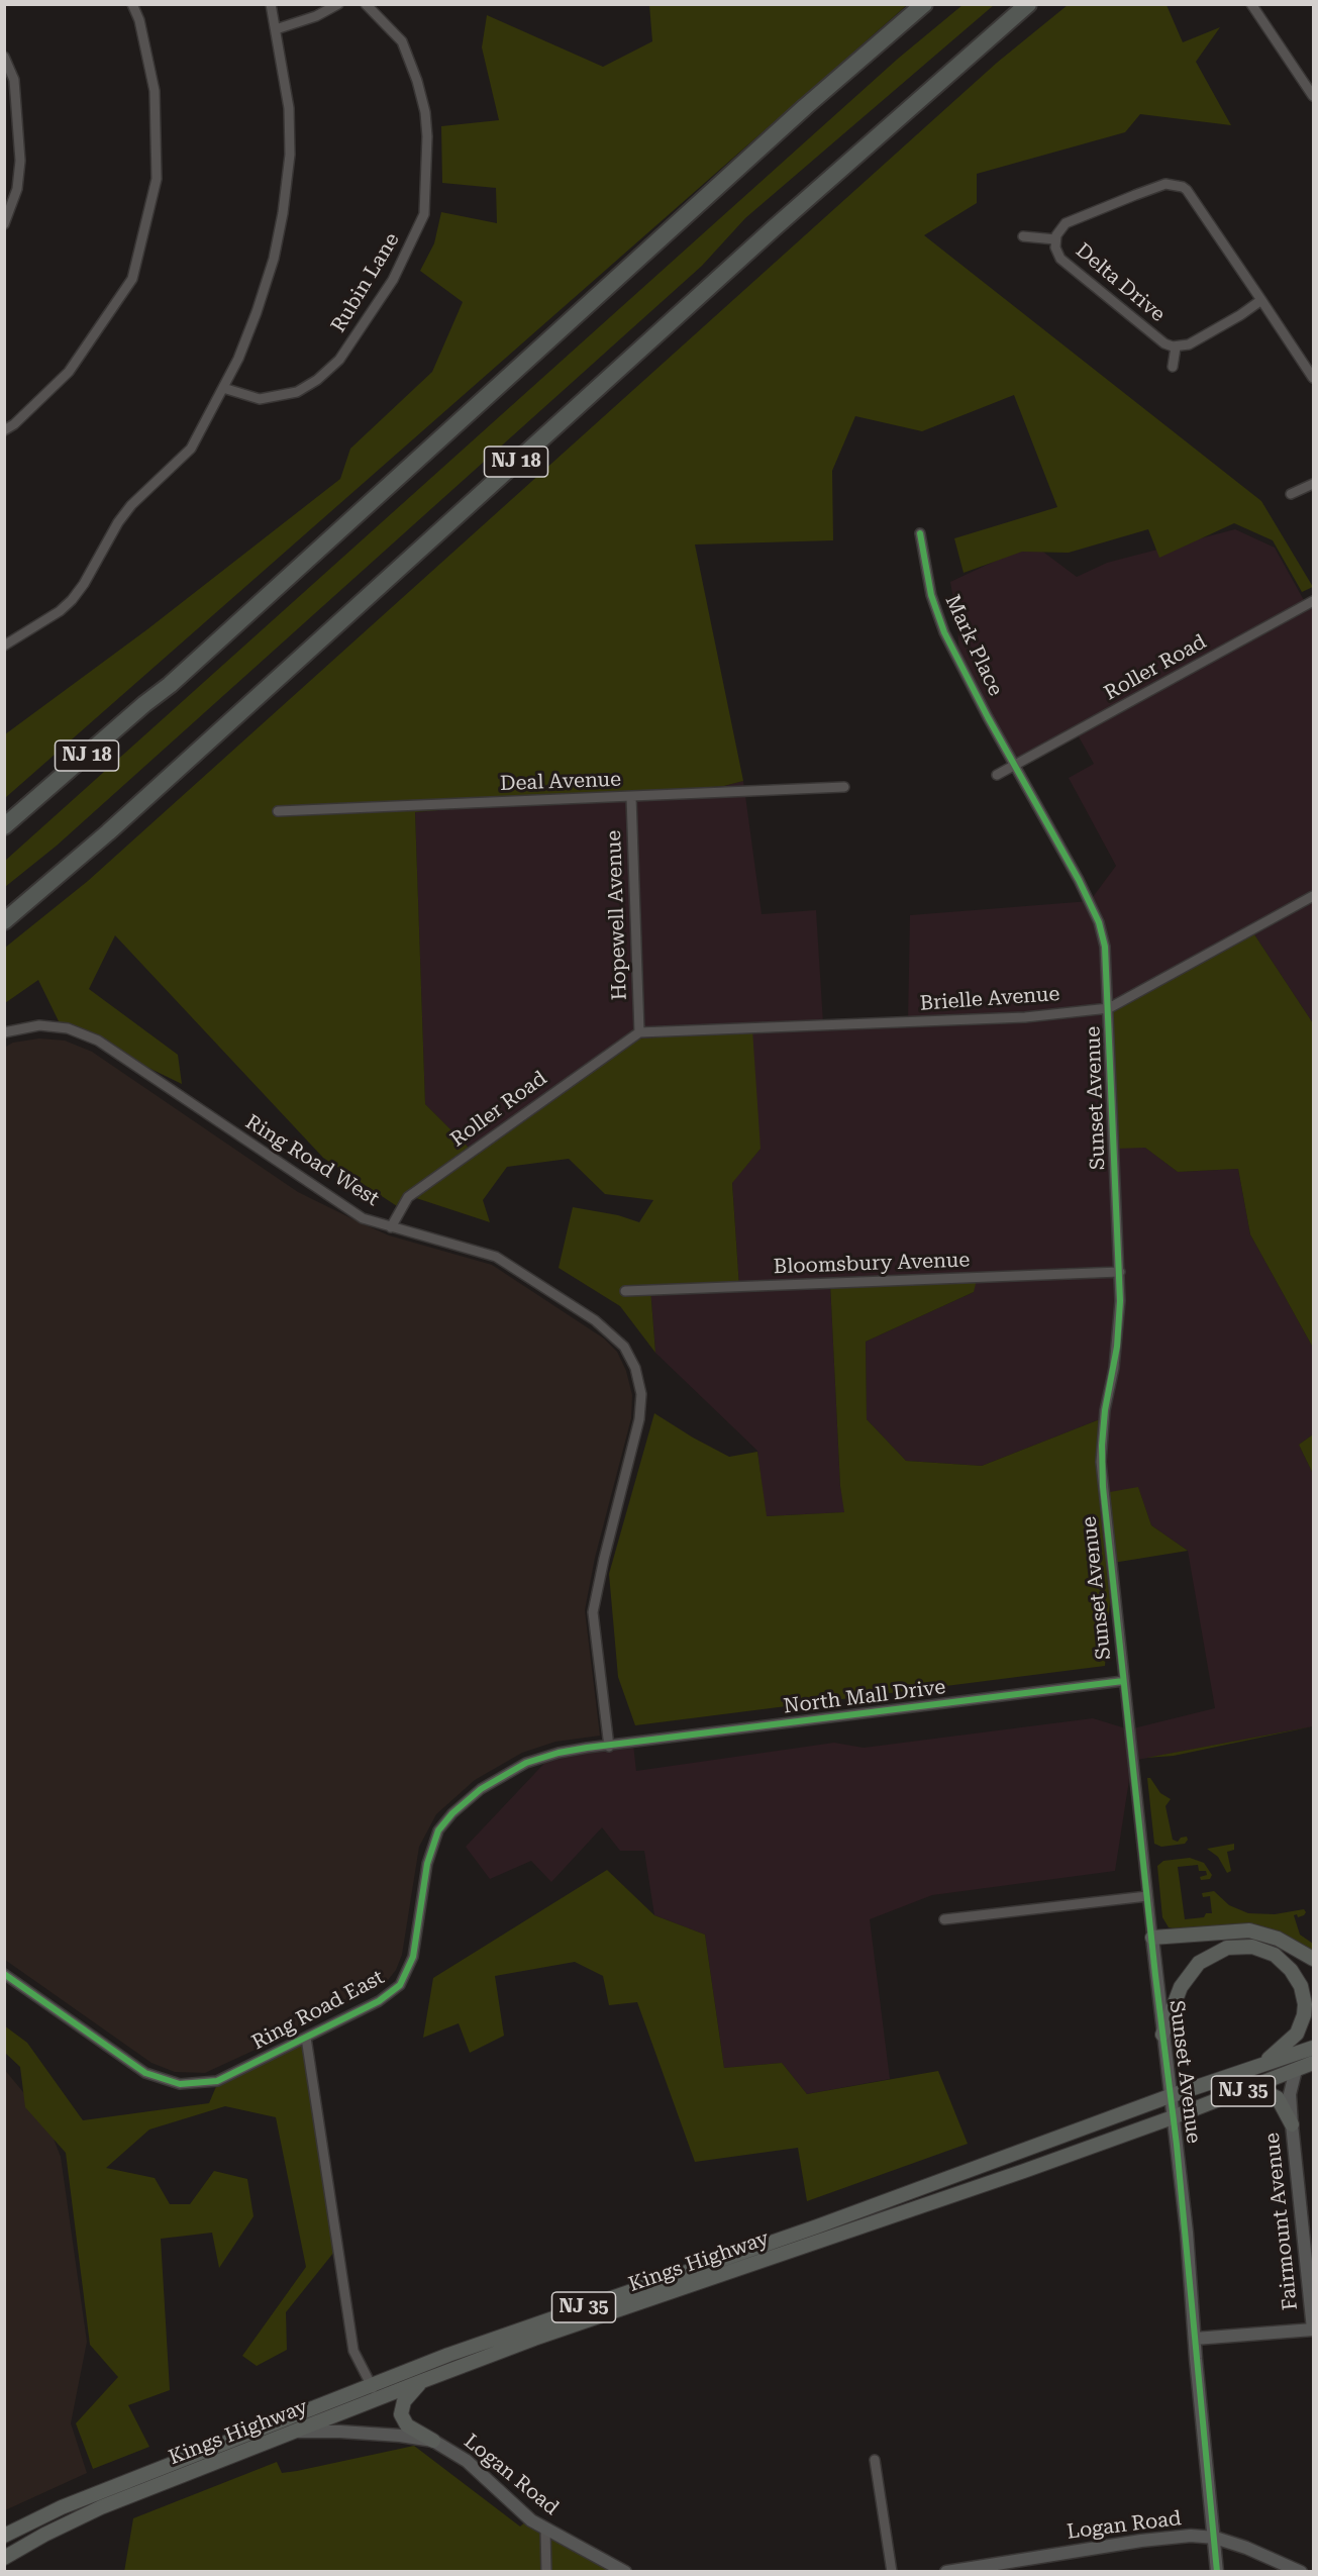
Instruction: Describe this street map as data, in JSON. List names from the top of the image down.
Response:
{
  "streets": {
    "highway": ["NJ 18"],
    "main road": ["NJ 35", "Kings Highway"],
    "street": [
      "Rubin Lane",
      "Delta Drive",
      "Mark Place",
      "Roller Road",
      "Deal Avenue",
      "Hopewell Avenue",
      "Brielle Avenue",
      "Sunset Avenue",
      "Ring Road West",
      "Bloomsbury Avenue",
      "North Mall Drive",
      "Ring Road East",
      "Fairmount Avenue",
      "Logan Road"
    ]
  },
  "crossings": [
    ["Mark Place", "Roller Road"],
    ["Mark Place", "Sunset Avenue"],
    ["Roller Road", "Hopewell Avenue"],
    ["Roller Road", "Brielle Avenue"],
    ["Roller Road", "Sunset Avenue"],
    ["Roller Road", "Ring Road West"],
    ["Deal Avenue", "Hopewell Avenue"],
    ["Hopewell Avenue", "Brielle Avenue"],
    ["Brielle Avenue", "Sunset Avenue"],
    ["Sunset Avenue", "Bloomsbury Avenue"],
    ["Sunset Avenue", "North Mall Drive"],
    ["Sunset Avenue", "Kings Highway"],
    ["Sunset Avenue", "Logan Road"],
    ["Ring Road West", "North Mall Drive"],
    ["Ring Road West", "Ring Road East"],
    ["North Mall Drive", "Ring Road East"],
    ["Ring Road East", "Kings Highway"],
    ["Fairmount Avenue", "Kings Highway"],
    ["Kings Highway", "Logan Road"]
  ]
}
